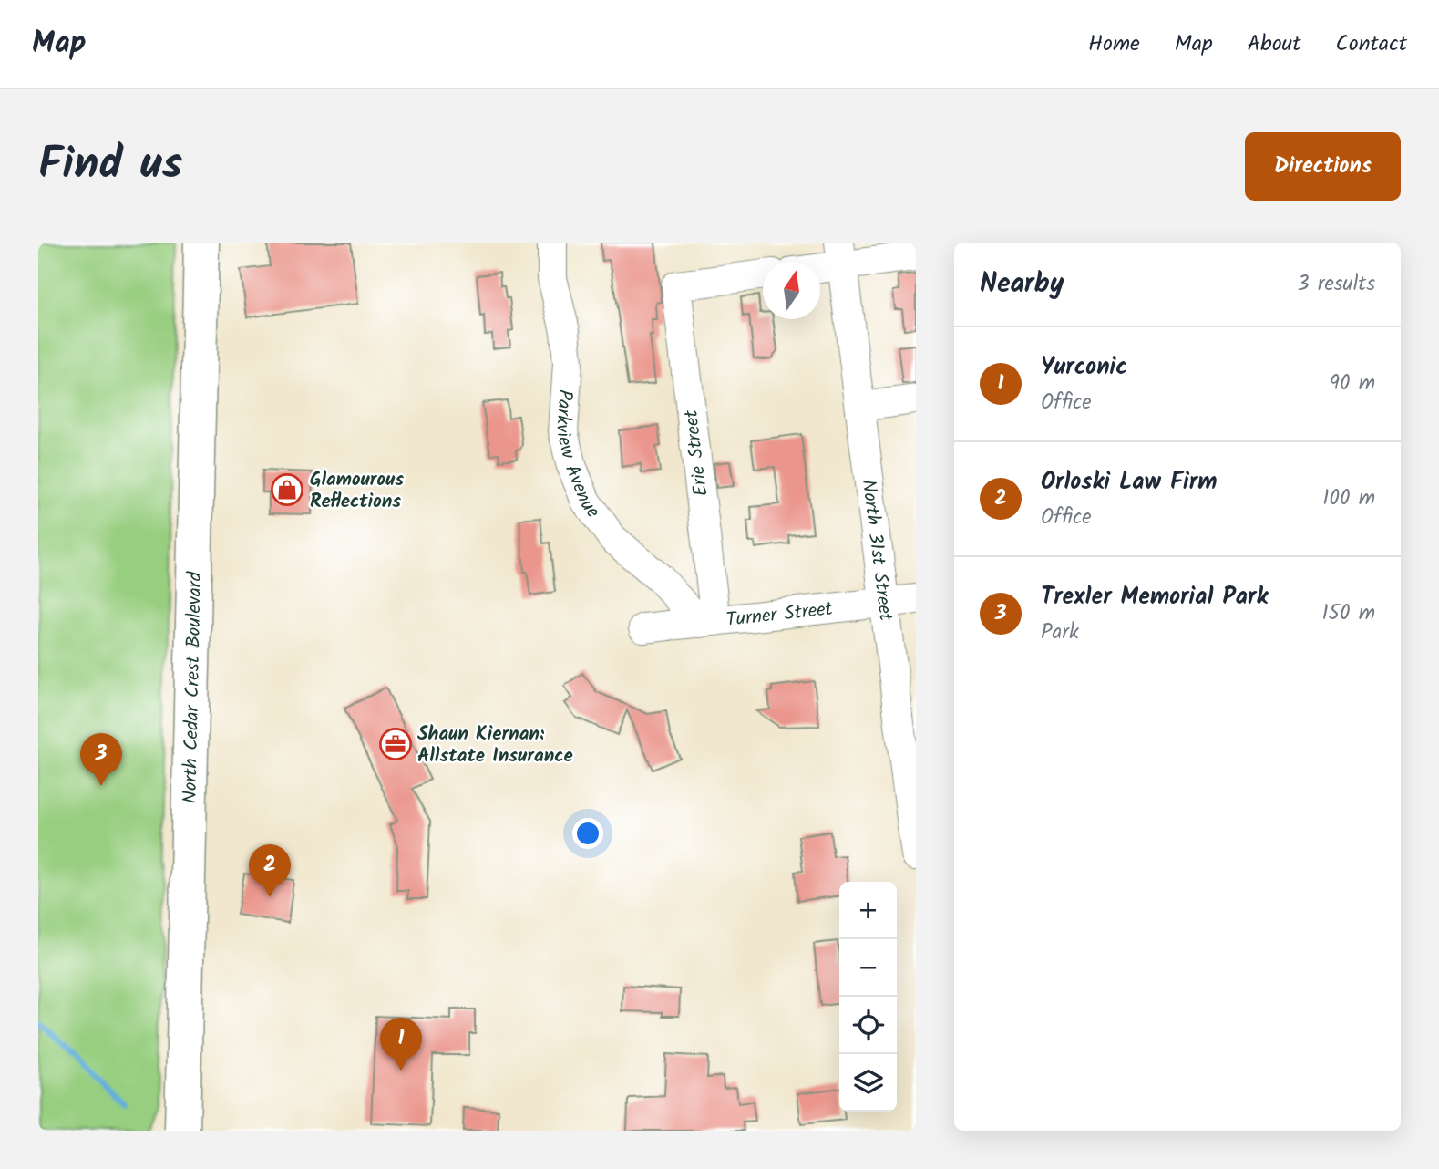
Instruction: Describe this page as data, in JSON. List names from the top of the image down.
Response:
{
  "streets": {
    "main road": ["North Cedar Crest Boulevard"],
    "street": [
      "Parkview Avenue",
      "Erie Street",
      "North 31st Street",
      "Turner Street"
    ]
  },
  "crossings": [
    ["Parkview Avenue", "Erie Street"],
    ["Parkview Avenue", "Turner Street"],
    ["Erie Street", "Turner Street"],
    ["North 31st Street", "Turner Street"]
  ],
  "places": {
    "shop": ["Glamourous Reflections"],
    "office": ["Shaun Kiernan: Allstate Insurance"]
  },
  "north": "top",
  "page": {
    "header": "Map",
    "nav": [
      "Home",
      "Map",
      "About",
      "Contact"
    ],
    "title": "Find us",
    "buttons": "Directions",
    "heading": ["Nearby", "3 results"],
    "list": [
      {
        "mark": "1",
        "name": "Yurconic",
        "note": "Office",
        "value": "90 m"
      },
      {
        "mark": "2",
        "name": "Orloski Law Firm",
        "note": "Office",
        "value": "100 m"
      },
      {
        "mark": "3",
        "name": "Trexler Memorial Park",
        "note": "Park",
        "value": "150 m"
      }
    ],
    "pins": ["3", "2", "1"],
    "map_buttons": ["+", "−"]
  }
}
